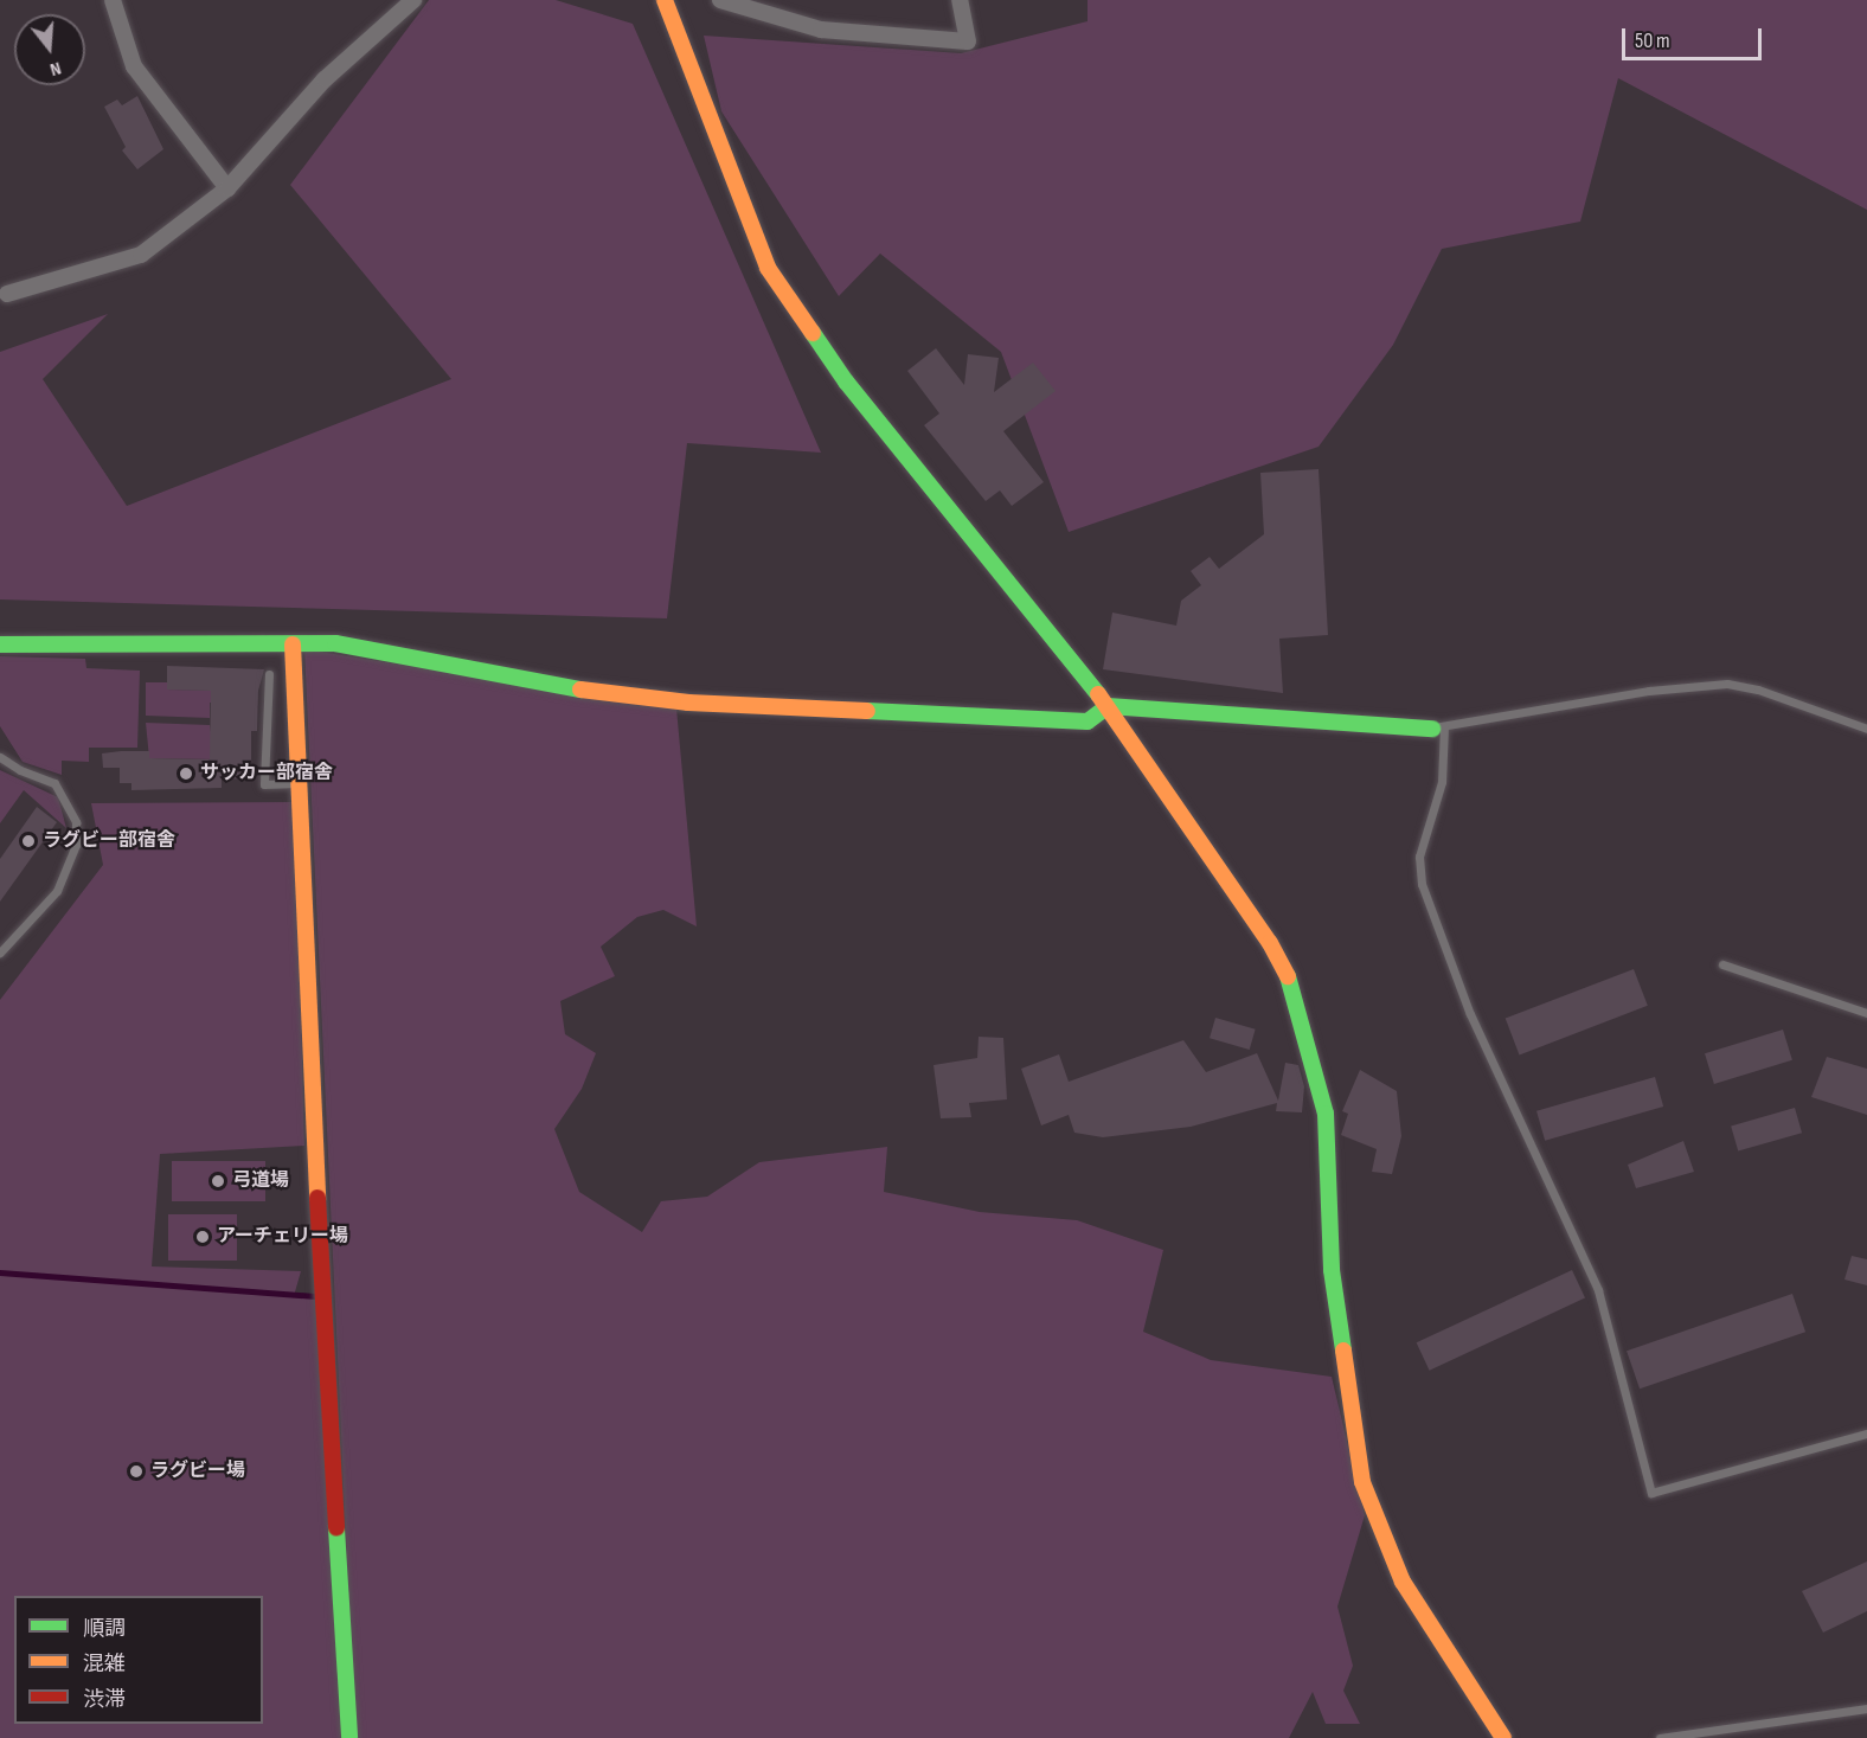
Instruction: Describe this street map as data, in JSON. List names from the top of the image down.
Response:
{
  "places": [
    "サッカー部宿舎",
    "ラグビー部宿舎",
    "弓道場",
    "アーチェリー場",
    "ラグビー場"
  ],
  "legend": ["順調", "混雑", "渋滞"],
  "scale_bar": "50 m",
  "north": "bottom"
}
